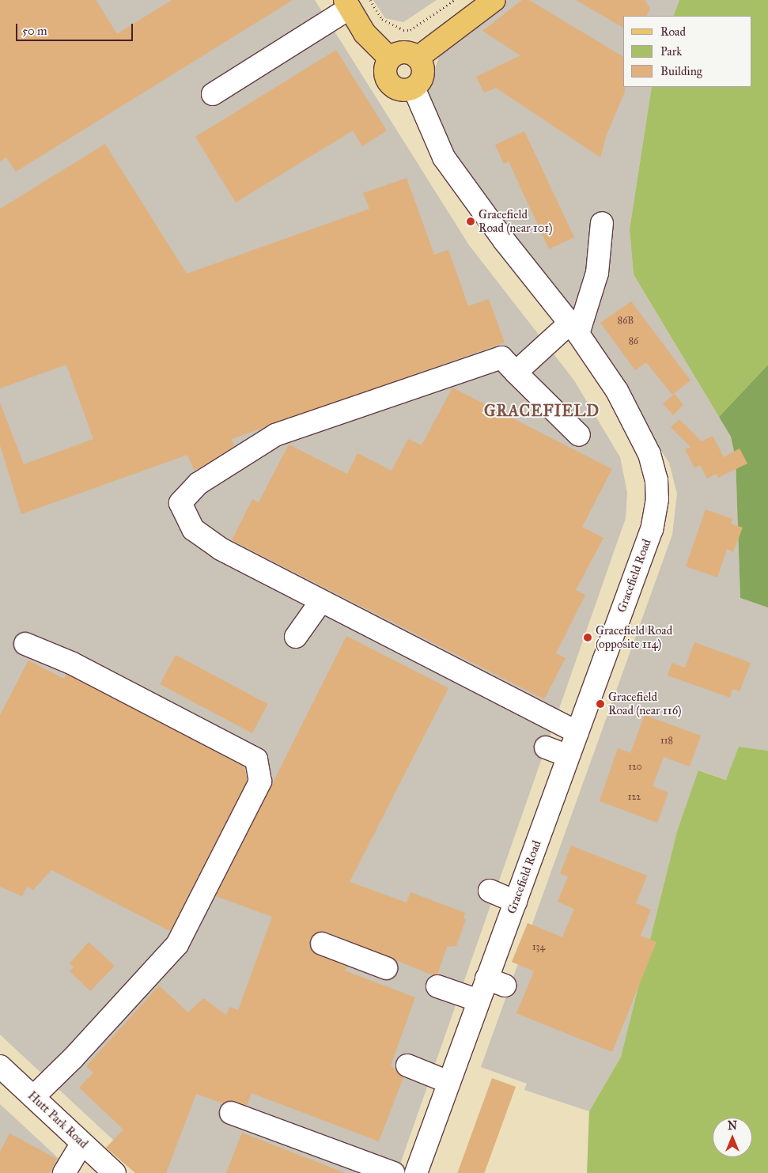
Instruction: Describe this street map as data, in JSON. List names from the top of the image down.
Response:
{
  "streets": {
    "street": ["Gracefield Road", "Hutt Park Road"]
  },
  "districts": ["GRACEFIELD"],
  "places": ["Gracefield Road (near 101)", "Gracefield Road (opposite 114)", "Gracefield Road (near 116)"],
  "house_numbers": [
    "86B",
    "86",
    "118",
    "120",
    "122",
    "134"
  ],
  "legend": ["Road", "Park", "Building"],
  "scale_bar": "50 m",
  "north": "top"
}
